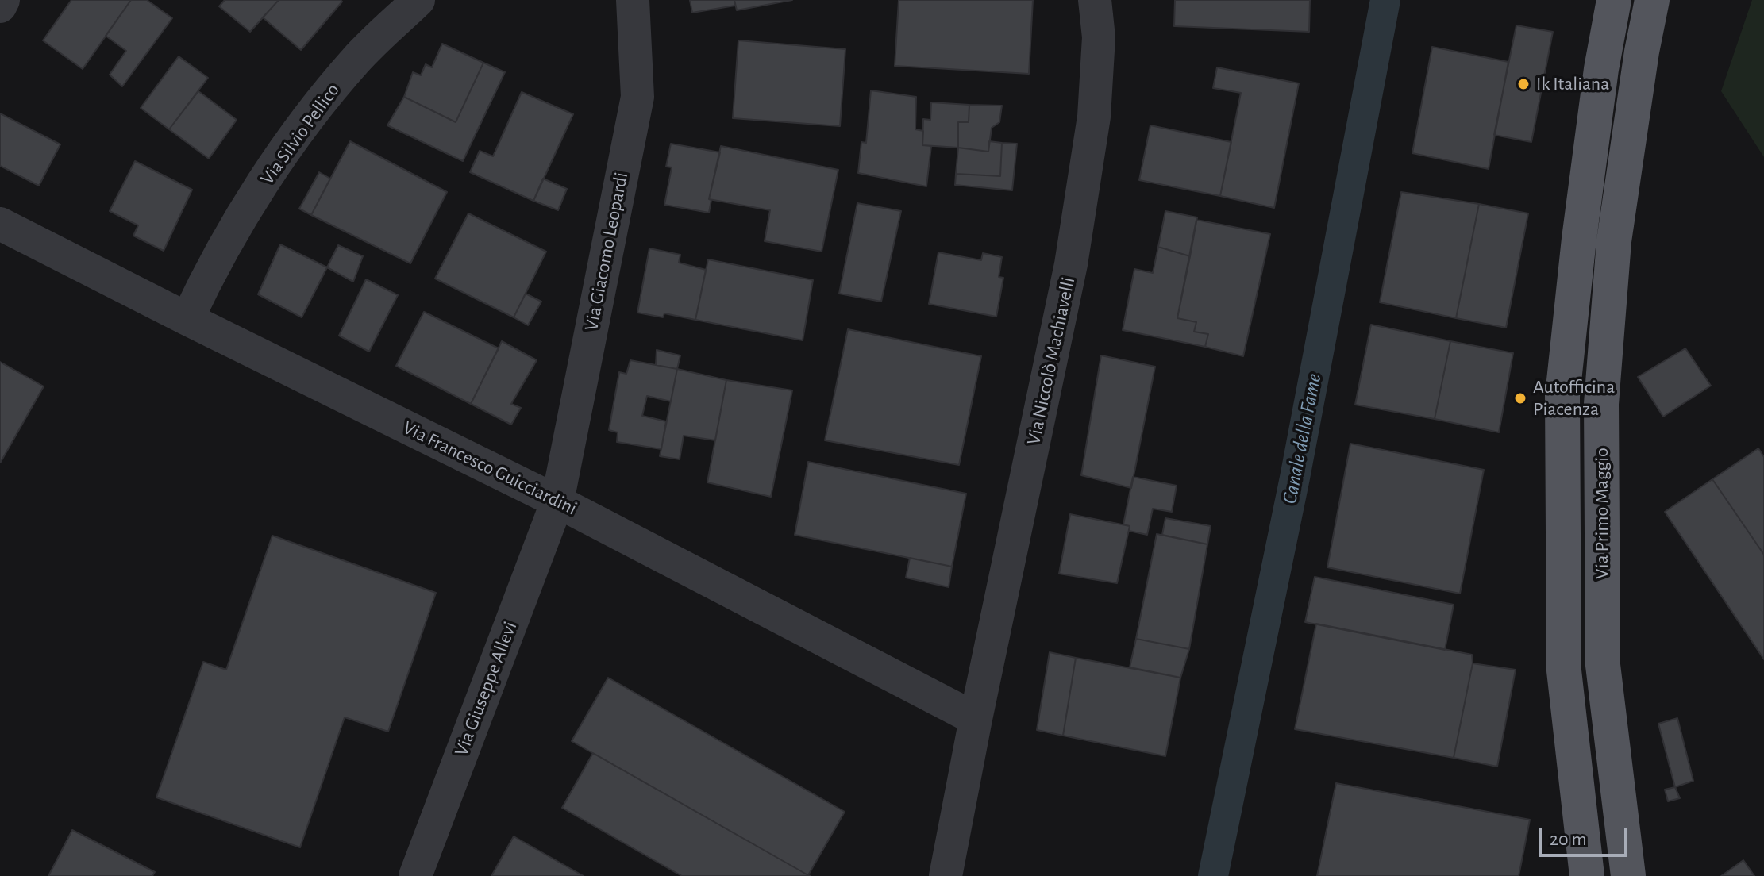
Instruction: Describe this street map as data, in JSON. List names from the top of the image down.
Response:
{
  "streets": {
    "main road": ["Via Primo Maggio"],
    "street": [
      "Via Silvio Pellico",
      "Via Giacomo Leopardi",
      "Via Niccolò Machiavelli",
      "Via Francesco Guicciardini",
      "Via Giuseppe Allevi"
    ]
  },
  "crossings": [
    ["Via Silvio Pellico", "Via Francesco Guicciardini"],
    ["Via Giacomo Leopardi", "Via Francesco Guicciardini"],
    ["Via Giacomo Leopardi", "Via Giuseppe Allevi"],
    ["Via Niccolò Machiavelli", "Via Francesco Guicciardini"],
    ["Via Francesco Guicciardini", "Via Giuseppe Allevi"]
  ],
  "water": ["Canale della Fame"],
  "places": ["Ik Italiana", "Autofficina Piacenza"],
  "scale_bar": "20 m"
}
